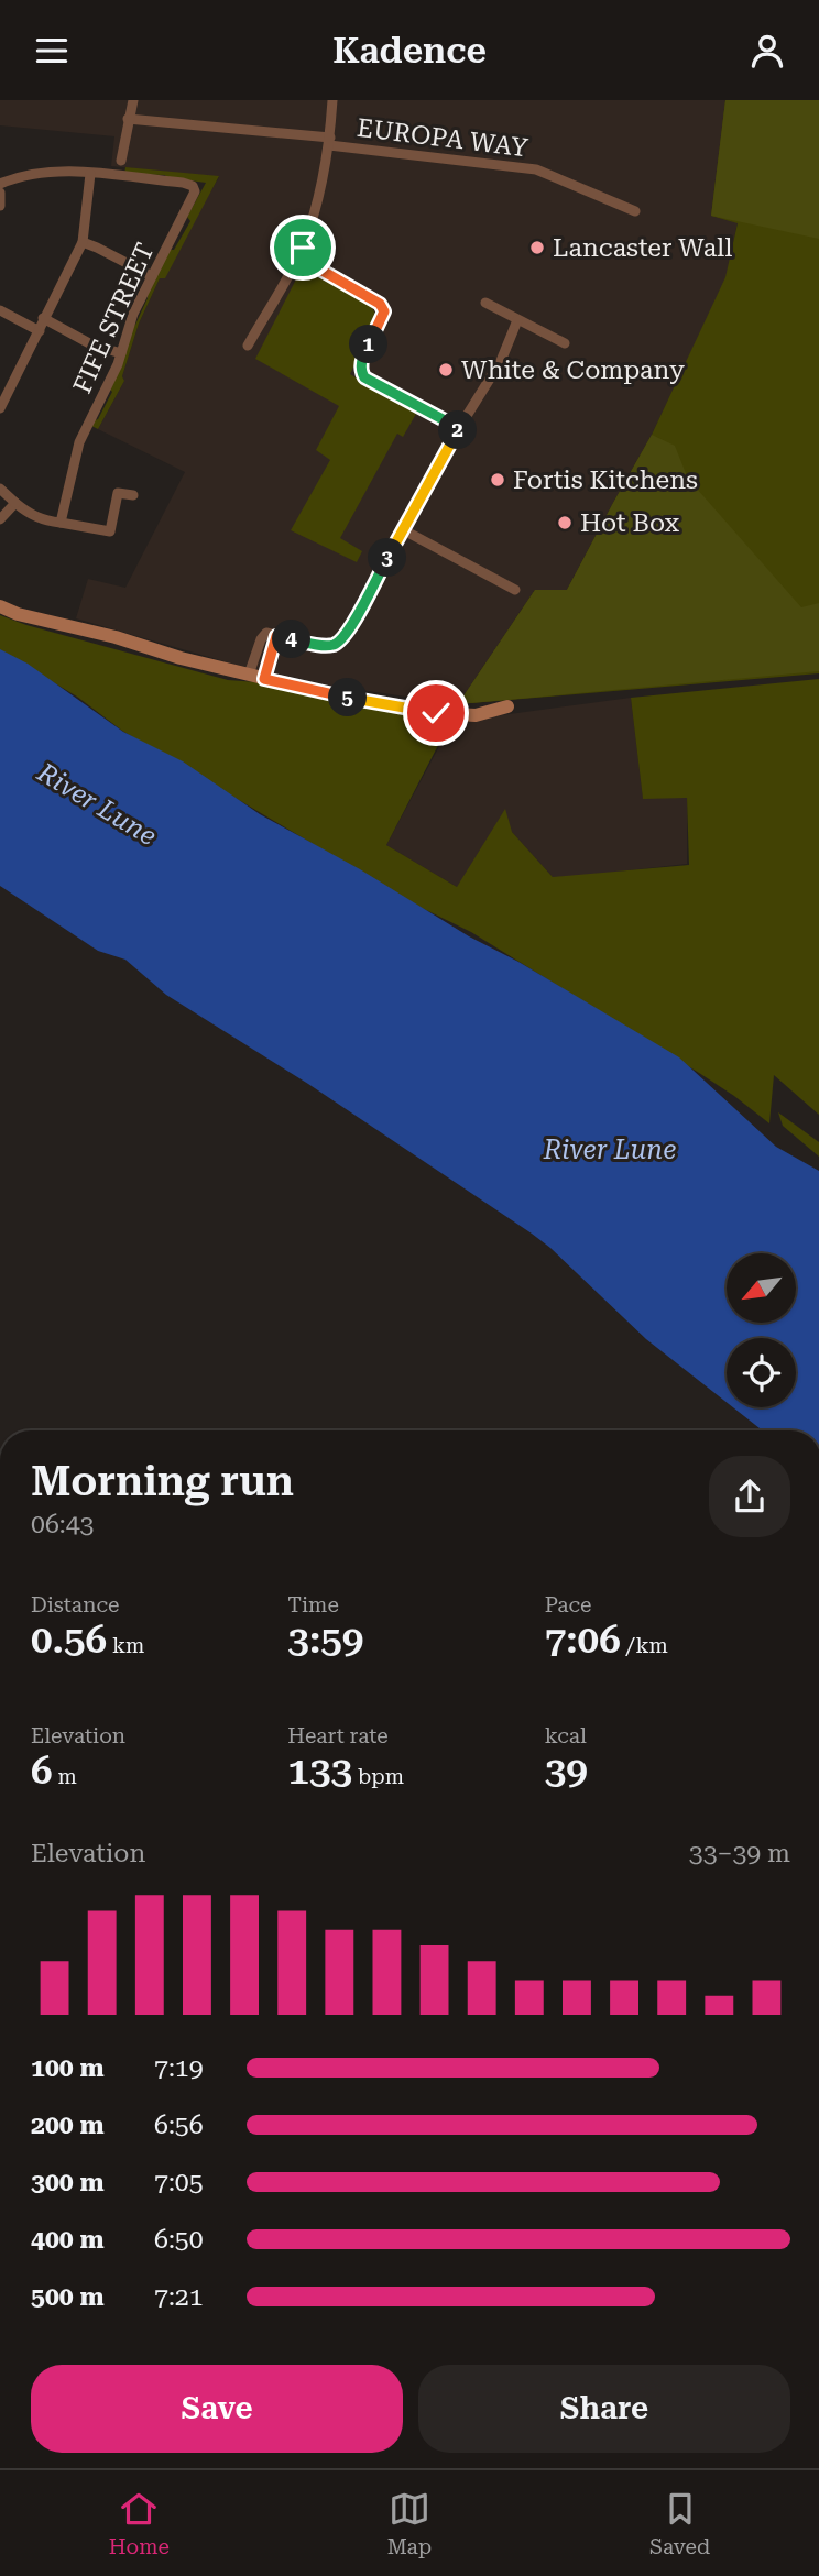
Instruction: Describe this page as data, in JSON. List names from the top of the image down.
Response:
{
  "streets": {
    "street": ["EUROPA WAY", "FIFE STREET"]
  },
  "water": ["River Lune"],
  "places": [
    "Lancaster Wall",
    "White & Company",
    "Fortis Kitchens",
    "Hot Box"
  ],
  "north": "bottom left",
  "page": {
    "header": "Kadence",
    "pins": [
      "1",
      "2",
      "3",
      "4",
      "5"
    ],
    "heading": ["Morning run", "06:43"],
    "stats": [
      ["Distance", "0.56 km"],
      ["Time", "3:59"],
      ["Pace", "7:06 /km"],
      ["Elevation", "6 m"],
      ["Heart rate", "133 bpm"],
      ["kcal", "39"]
    ],
    "chart": ["Elevation", "33–39 m"],
    "list": [
      {
        "name": "100 m",
        "note": "7:19"
      },
      {
        "name": "200 m",
        "note": "6:56"
      },
      {
        "name": "300 m",
        "note": "7:05"
      },
      {
        "name": "400 m",
        "note": "6:50"
      },
      {
        "name": "500 m",
        "note": "7:21"
      }
    ],
    "buttons": ["Save", "Share"],
    "tabs": ["Home", "Map", "Saved"]
  }
}
